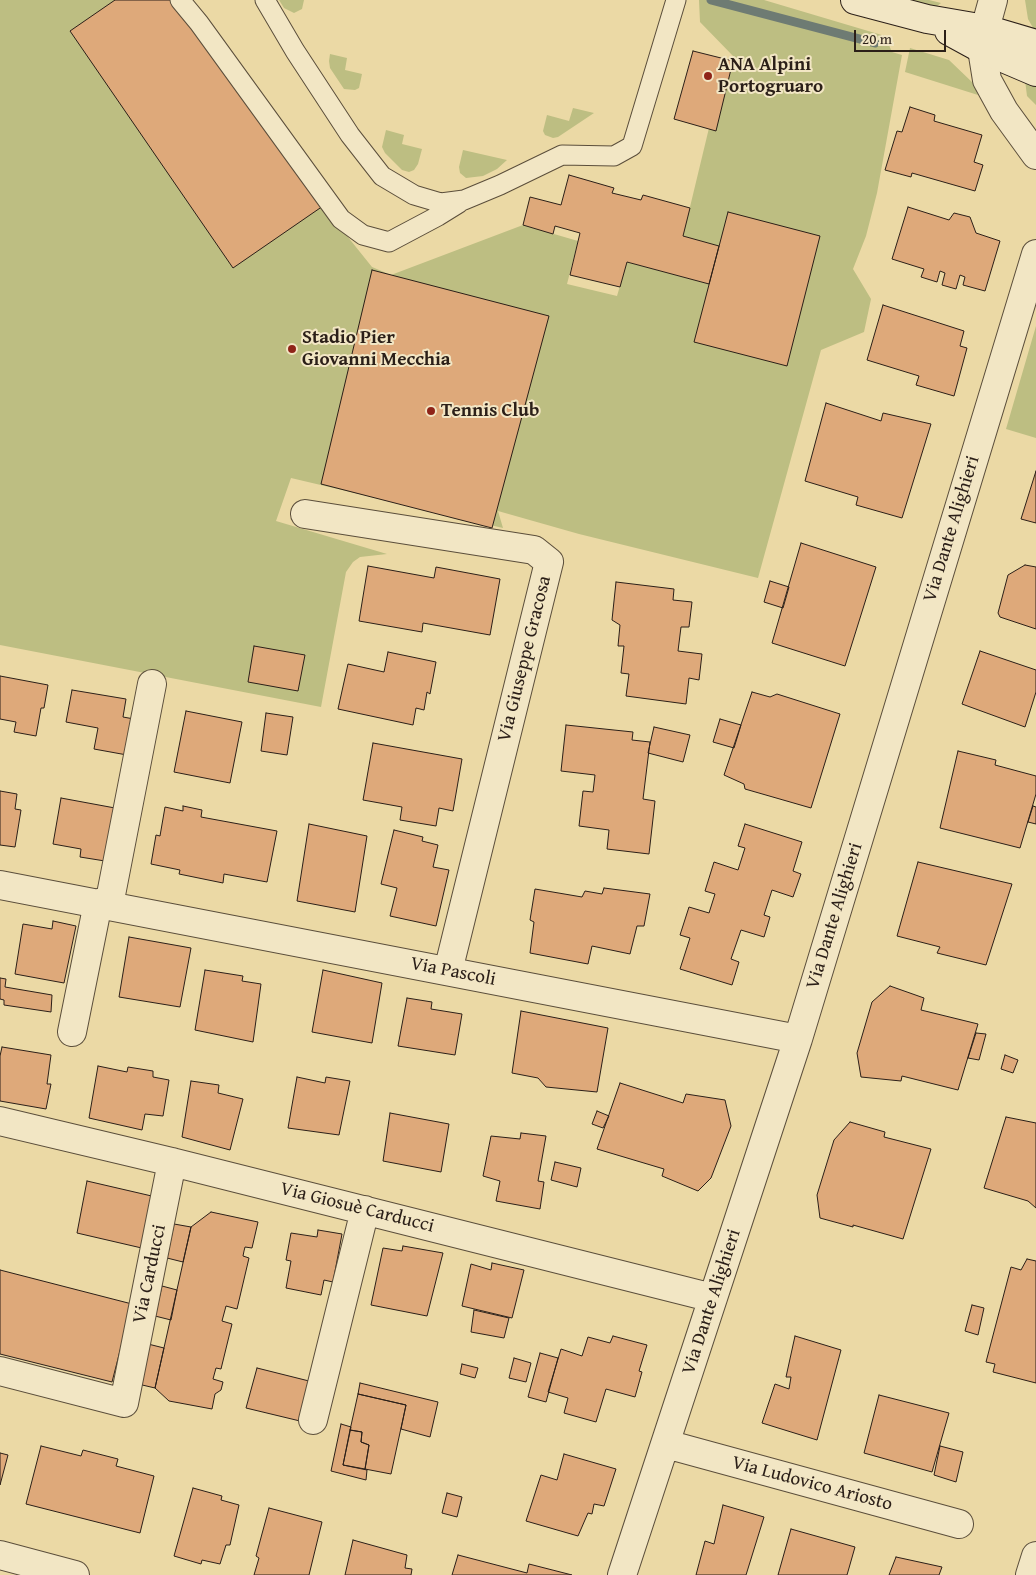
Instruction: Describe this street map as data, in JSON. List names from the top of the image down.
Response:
{
  "streets": {
    "street": [
      "Via Dante Alighieri",
      "Via Giuseppe Gracosa",
      "Via Pascoli",
      "Via Giosuè Carducci",
      "Via Carducci",
      "Via Ludovico Ariosto"
    ]
  },
  "crossings": [
    ["Via Dante Alighieri", "Via Pascoli"],
    ["Via Dante Alighieri", "Via Giosuè Carducci"],
    ["Via Dante Alighieri", "Via Ludovico Ariosto"],
    ["Via Giuseppe Gracosa", "Via Pascoli"],
    ["Via Giosuè Carducci", "Via Carducci"]
  ],
  "places": ["ANA Alpini Portogruaro", "Stadio Pier Giovanni Mecchia", "Tennis Club"],
  "scale_bar": "20 m"
}
